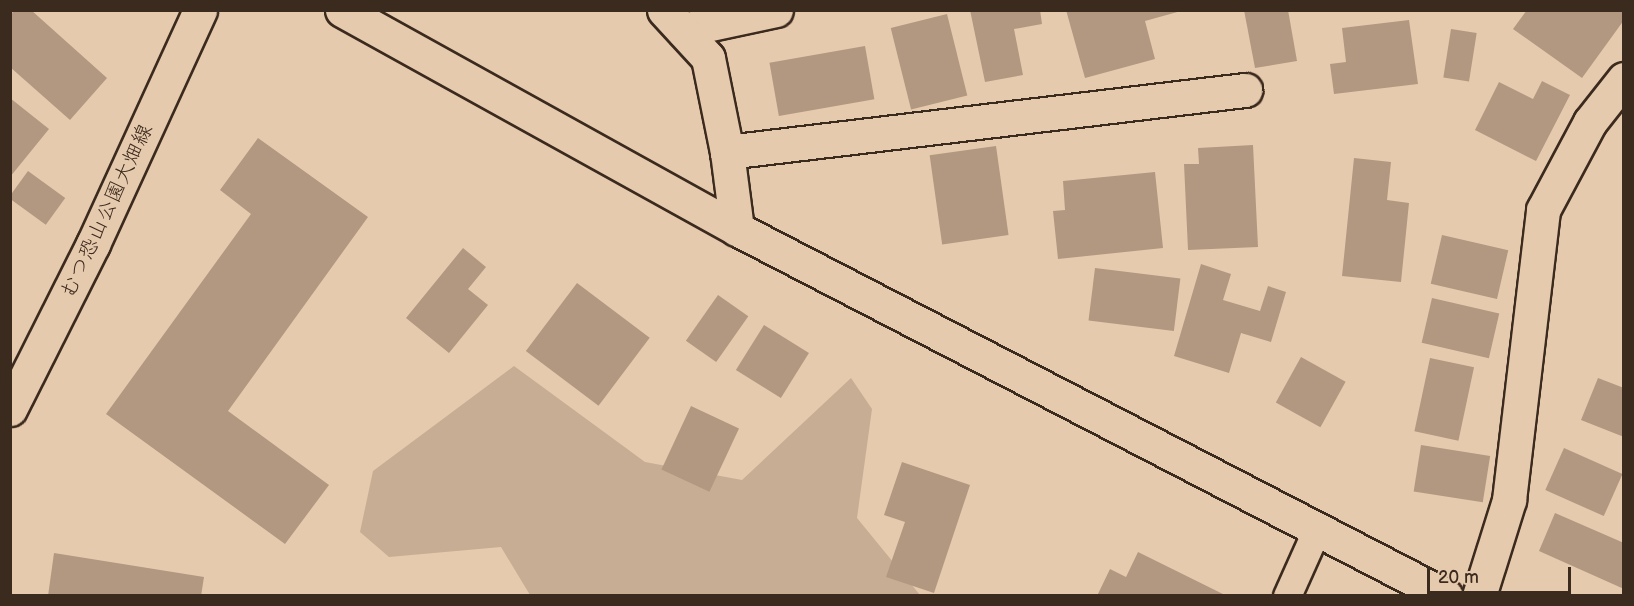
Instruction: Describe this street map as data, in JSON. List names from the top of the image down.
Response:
{
  "streets": {
    "street": ["むつ恐山公園大畑線"]
  },
  "scale_bar": "20 m"
}
